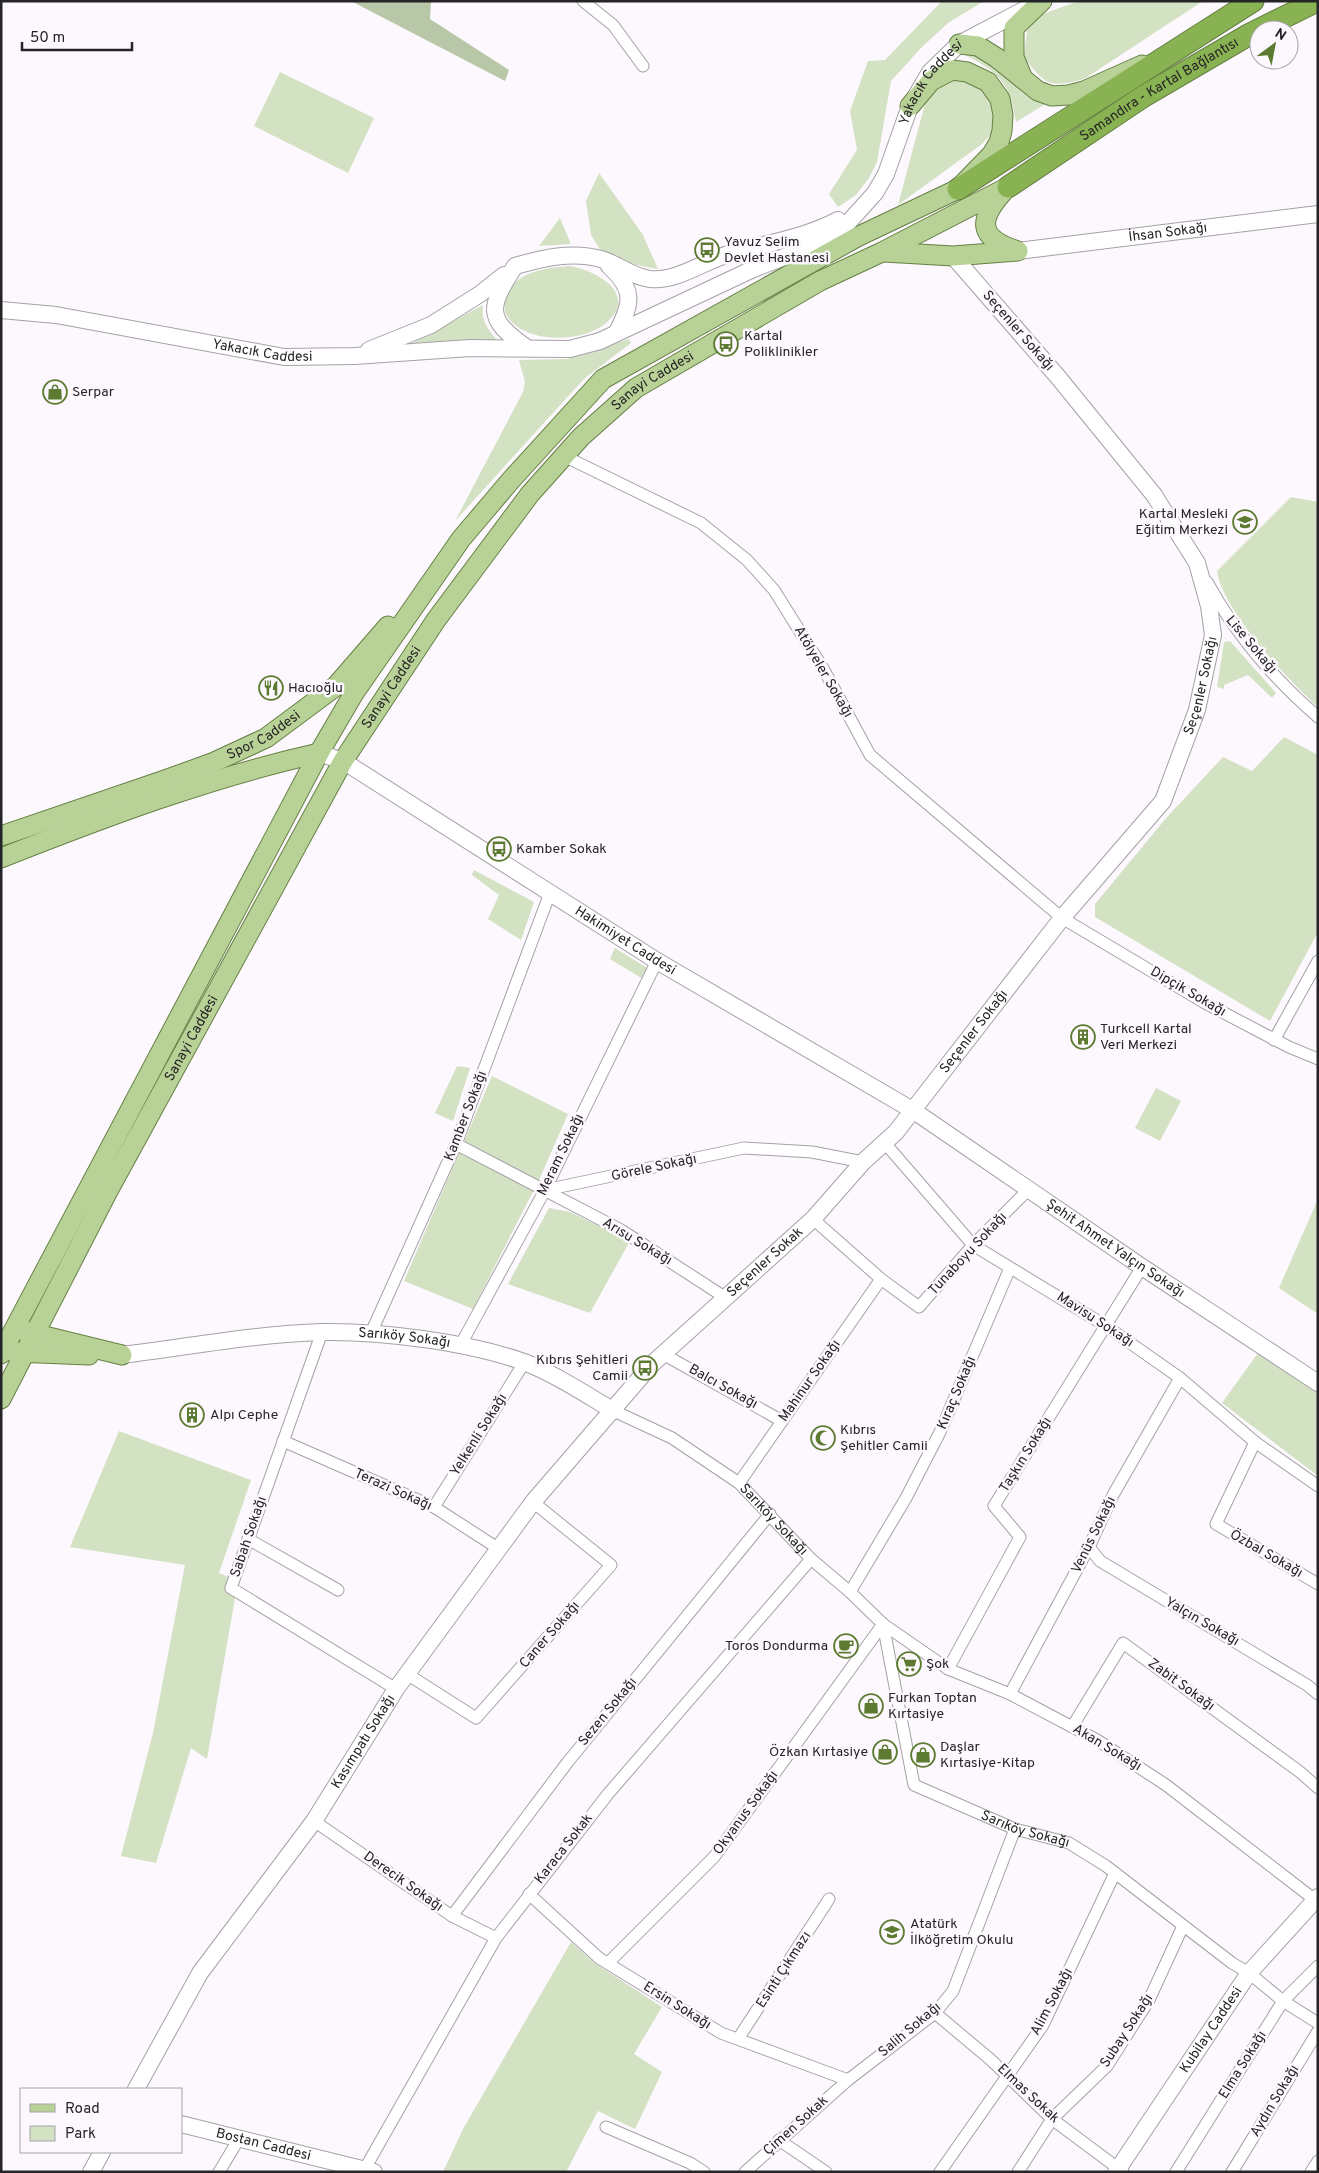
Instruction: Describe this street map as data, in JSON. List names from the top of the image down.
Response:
{
  "streets": {
    "highway": ["Samandıra - Kartal Bağlantısı"],
    "main road": ["Sanayi Caddesi", "Spor Caddesi"],
    "street": [
      "Yakacık Caddesi",
      "İhsan Sokağı",
      "Seçenler Sokağı",
      "Lise Sokağı",
      "Atölyeler Sokağı",
      "Hakimiyet Caddesi",
      "Dipçik Sokağı",
      "Kamber Sokağı",
      "Meram Sokağı",
      "Görele Sokağı",
      "Arısu Sokağı",
      "Şehit Ahmet Yalçın Sokağı",
      "Tunaboyu Sokağı",
      "Seçenler Sokak",
      "Mavisu Sokağı",
      "Sarıköy Sokağı",
      "Mahinur Sokağı",
      "Balcı Sokağı",
      "Kıraç Sokağı",
      "Yelkenli Sokağı",
      "Taşkın Sokağı",
      "Terazi Sokağı",
      "Venüs Sokağı",
      "Sabah Sokağı",
      "Özbal Sokağı",
      "Yalçın Sokağı",
      "Caner Sokağı",
      "Zabit Sokağı",
      "Sezen Sokağı",
      "Kasımpatı Sokağı",
      "Akan Sokağı",
      "Okyanus Sokağı",
      "Karaca Sokak",
      "Derecik Sokağı",
      "Esinti Çıkmazı",
      "Alim Sokağı",
      "Ersin Sokağı",
      "Salih Sokağı",
      "Kubilay Caddesi",
      "Subay Sokağı",
      "Elma Sokağı",
      "Elmas Sokak",
      "Aydın Sokağı",
      "Çimen Sokak",
      "Bostan Caddesi"
    ]
  },
  "crossings": [
    ["Samandıra - Kartal Bağlantısı", "Sanayi Caddesi"],
    ["Seçenler Sokağı", "Lise Sokağı"],
    ["Seçenler Sokağı", "Atölyeler Sokağı"],
    ["Seçenler Sokağı", "Hakimiyet Caddesi"],
    ["Seçenler Sokağı", "Dipçik Sokağı"],
    ["Seçenler Sokağı", "Şehit Ahmet Yalçın Sokağı"],
    ["Seçenler Sokağı", "Seçenler Sokak"],
    ["Sanayi Caddesi", "Atölyeler Sokağı"],
    ["Sanayi Caddesi", "Spor Caddesi"],
    ["Sanayi Caddesi", "Hakimiyet Caddesi"],
    ["Atölyeler Sokağı", "Dipçik Sokağı"],
    ["Hakimiyet Caddesi", "Kamber Sokağı"],
    ["Hakimiyet Caddesi", "Meram Sokağı"],
    ["Hakimiyet Caddesi", "Şehit Ahmet Yalçın Sokağı"],
    ["Hakimiyet Caddesi", "Seçenler Sokak"],
    ["Kamber Sokağı", "Sarıköy Sokağı"],
    ["Meram Sokağı", "Görele Sokağı"],
    ["Meram Sokağı", "Arısu Sokağı"],
    ["Meram Sokağı", "Sarıköy Sokağı"],
    ["Görele Sokağı", "Arısu Sokağı"],
    ["Görele Sokağı", "Seçenler Sokak"],
    ["Arısu Sokağı", "Seçenler Sokak"],
    ["Şehit Ahmet Yalçın Sokağı", "Tunaboyu Sokağı"],
    ["Şehit Ahmet Yalçın Sokağı", "Seçenler Sokak"],
    ["Şehit Ahmet Yalçın Sokağı", "Taşkın Sokağı"],
    ["Tunaboyu Sokağı", "Seçenler Sokak"],
    ["Tunaboyu Sokağı", "Mavisu Sokağı"],
    ["Tunaboyu Sokağı", "Mahinur Sokağı"],
    ["Seçenler Sokak", "Mavisu Sokağı"],
    ["Seçenler Sokak", "Sarıköy Sokağı"],
    ["Seçenler Sokak", "Balcı Sokağı"],
    ["Seçenler Sokak", "Kasımpatı Sokağı"],
    ["Mavisu Sokağı", "Kıraç Sokağı"],
    ["Mavisu Sokağı", "Taşkın Sokağı"],
    ["Mavisu Sokağı", "Venüs Sokağı"],
    ["Mavisu Sokağı", "Özbal Sokağı"],
    ["Sarıköy Sokağı", "Mahinur Sokağı"],
    ["Sarıköy Sokağı", "Kıraç Sokağı"],
    ["Sarıköy Sokağı", "Yelkenli Sokağı"],
    ["Sarıköy Sokağı", "Sabah Sokağı"],
    ["Sarıköy Sokağı", "Sezen Sokağı"],
    ["Sarıköy Sokağı", "Kasımpatı Sokağı"],
    ["Sarıköy Sokağı", "Akan Sokağı"],
    ["Sarıköy Sokağı", "Okyanus Sokağı"],
    ["Sarıköy Sokağı", "Karaca Sokak"],
    ["Sarıköy Sokağı", "Alim Sokağı"],
    ["Sarıköy Sokağı", "Salih Sokağı"],
    ["Sarıköy Sokağı", "Kubilay Caddesi"],
    ["Sarıköy Sokağı", "Subay Sokağı"],
    ["Sarıköy Sokağı", "Elma Sokağı"],
    ["Mahinur Sokağı", "Balcı Sokağı"],
    ["Yelkenli Sokağı", "Terazi Sokağı"],
    ["Taşkın Sokağı", "Akan Sokağı"],
    ["Terazi Sokağı", "Sabah Sokağı"],
    ["Terazi Sokağı", "Kasımpatı Sokağı"],
    ["Venüs Sokağı", "Yalçın Sokağı"],
    ["Venüs Sokağı", "Akan Sokağı"],
    ["Sabah Sokağı", "Kasımpatı Sokağı"],
    ["Caner Sokağı", "Kasımpatı Sokağı"],
    ["Zabit Sokağı", "Akan Sokağı"],
    ["Sezen Sokağı", "Derecik Sokağı"],
    ["Kasımpatı Sokağı", "Derecik Sokağı"],
    ["Akan Sokağı", "Okyanus Sokağı"],
    ["Akan Sokağı", "Kubilay Caddesi"],
    ["Okyanus Sokağı", "Ersin Sokağı"],
    ["Karaca Sokak", "Derecik Sokağı"],
    ["Karaca Sokak", "Ersin Sokağı"],
    ["Karaca Sokak", "Bostan Caddesi"],
    ["Esinti Çıkmazı", "Ersin Sokağı"],
    ["Alim Sokağı", "Elmas Sokak"],
    ["Ersin Sokağı", "Salih Sokağı"],
    ["Ersin Sokağı", "Çimen Sokak"],
    ["Salih Sokağı", "Elmas Sokak"],
    ["Salih Sokağı", "Çimen Sokak"],
    ["Kubilay Caddesi", "Elmas Sokak"],
    ["Subay Sokağı", "Elmas Sokak"]
  ],
  "places": {
    "bus stop": [
      "Yavuz Seli̇m Devlet Hastanesi̇",
      "Kartal Poliklinikler",
      "Kamber Sokak",
      "Kıbrıs Şehi̇tleri̇ Cami̇i̇"
    ],
    "shop": [
      "Serpar",
      "Furkan Toptan Kırtasiye",
      "Özkan Kırtasiye",
      "Daşlar Kırtasiye-Kitap"
    ],
    "school or university": ["Kartal Mesleki Eğitim Merkezi", "Atatürk İlköğretim Okulu"],
    "restaurant": ["Hacıoğlu"],
    "building": ["Turkcell Kartal Veri Merkezi", "Alpı Cephe"],
    "mosque": ["Kıbrıs Şehitler Camii"],
    "cafe": ["Toros Dondurma"],
    "supermarket": ["Şok"]
  },
  "legend": ["Road", "Park"],
  "scale_bar": "50 m",
  "north": "top right"
}
